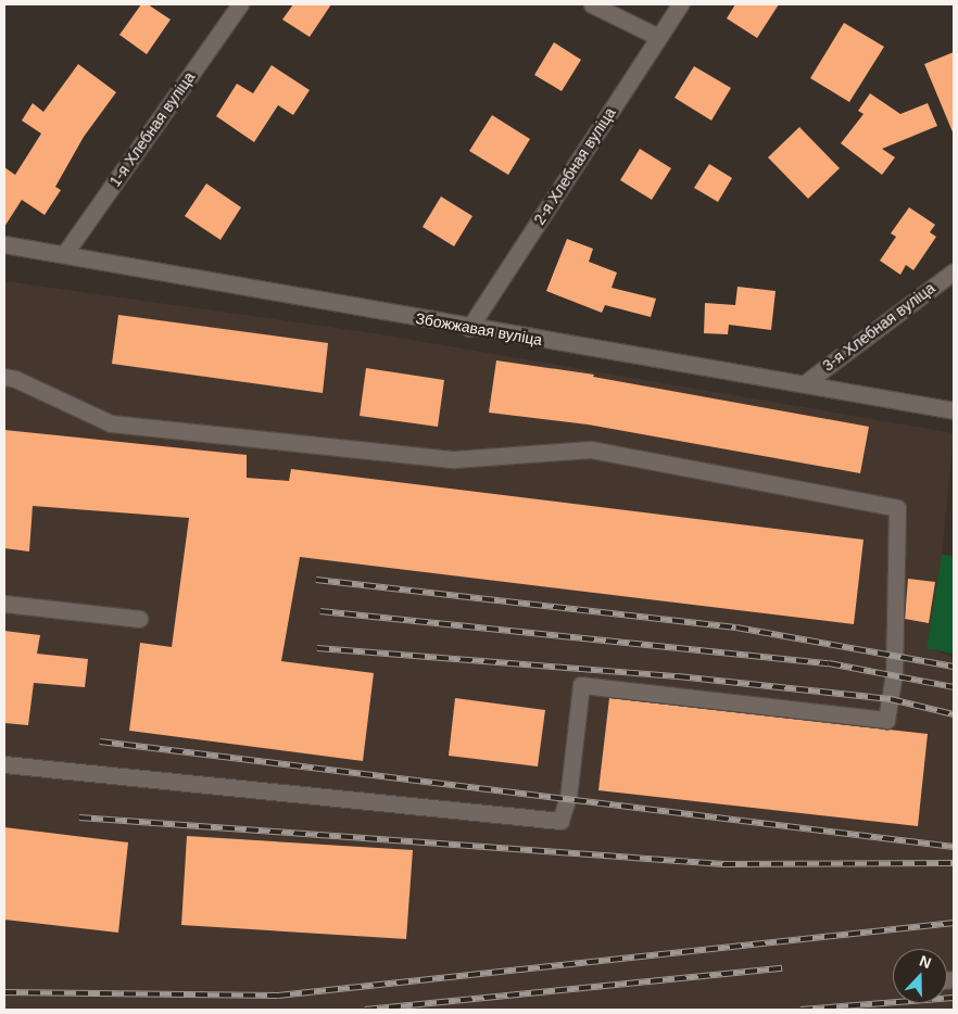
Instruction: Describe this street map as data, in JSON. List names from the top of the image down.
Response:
{
  "streets": {
    "street": [
      "1-я Хлебная вуліца",
      "2-я Хлебная вуліца",
      "3-я Хлебная вуліца",
      "Збожжавая вуліца"
    ]
  },
  "crossings": [
    ["1-я Хлебная вуліца", "Збожжавая вуліца"],
    ["2-я Хлебная вуліца", "Збожжавая вуліца"],
    ["3-я Хлебная вуліца", "Збожжавая вуліца"]
  ],
  "north": "top"
}
